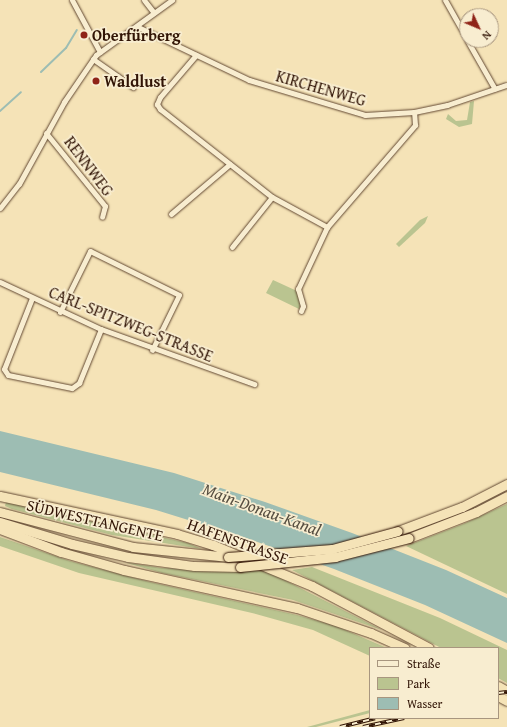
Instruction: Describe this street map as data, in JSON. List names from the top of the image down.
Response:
{
  "streets": {
    "highway": ["SÜDWESTTANGENTE", "HAFENSTRASSE"],
    "street": ["KIRCHENWEG", "RENNWEG", "CARL-SPITZWEG-STRASSE"]
  },
  "crossings": [
    ["KIRCHENWEG", "RENNWEG"]
  ],
  "water": ["Main-Donau-Kanal"],
  "places": ["Oberfürberg", "Waldlust"],
  "legend": ["Straße", "Park", "Wasser"],
  "north": "bottom right"
}
